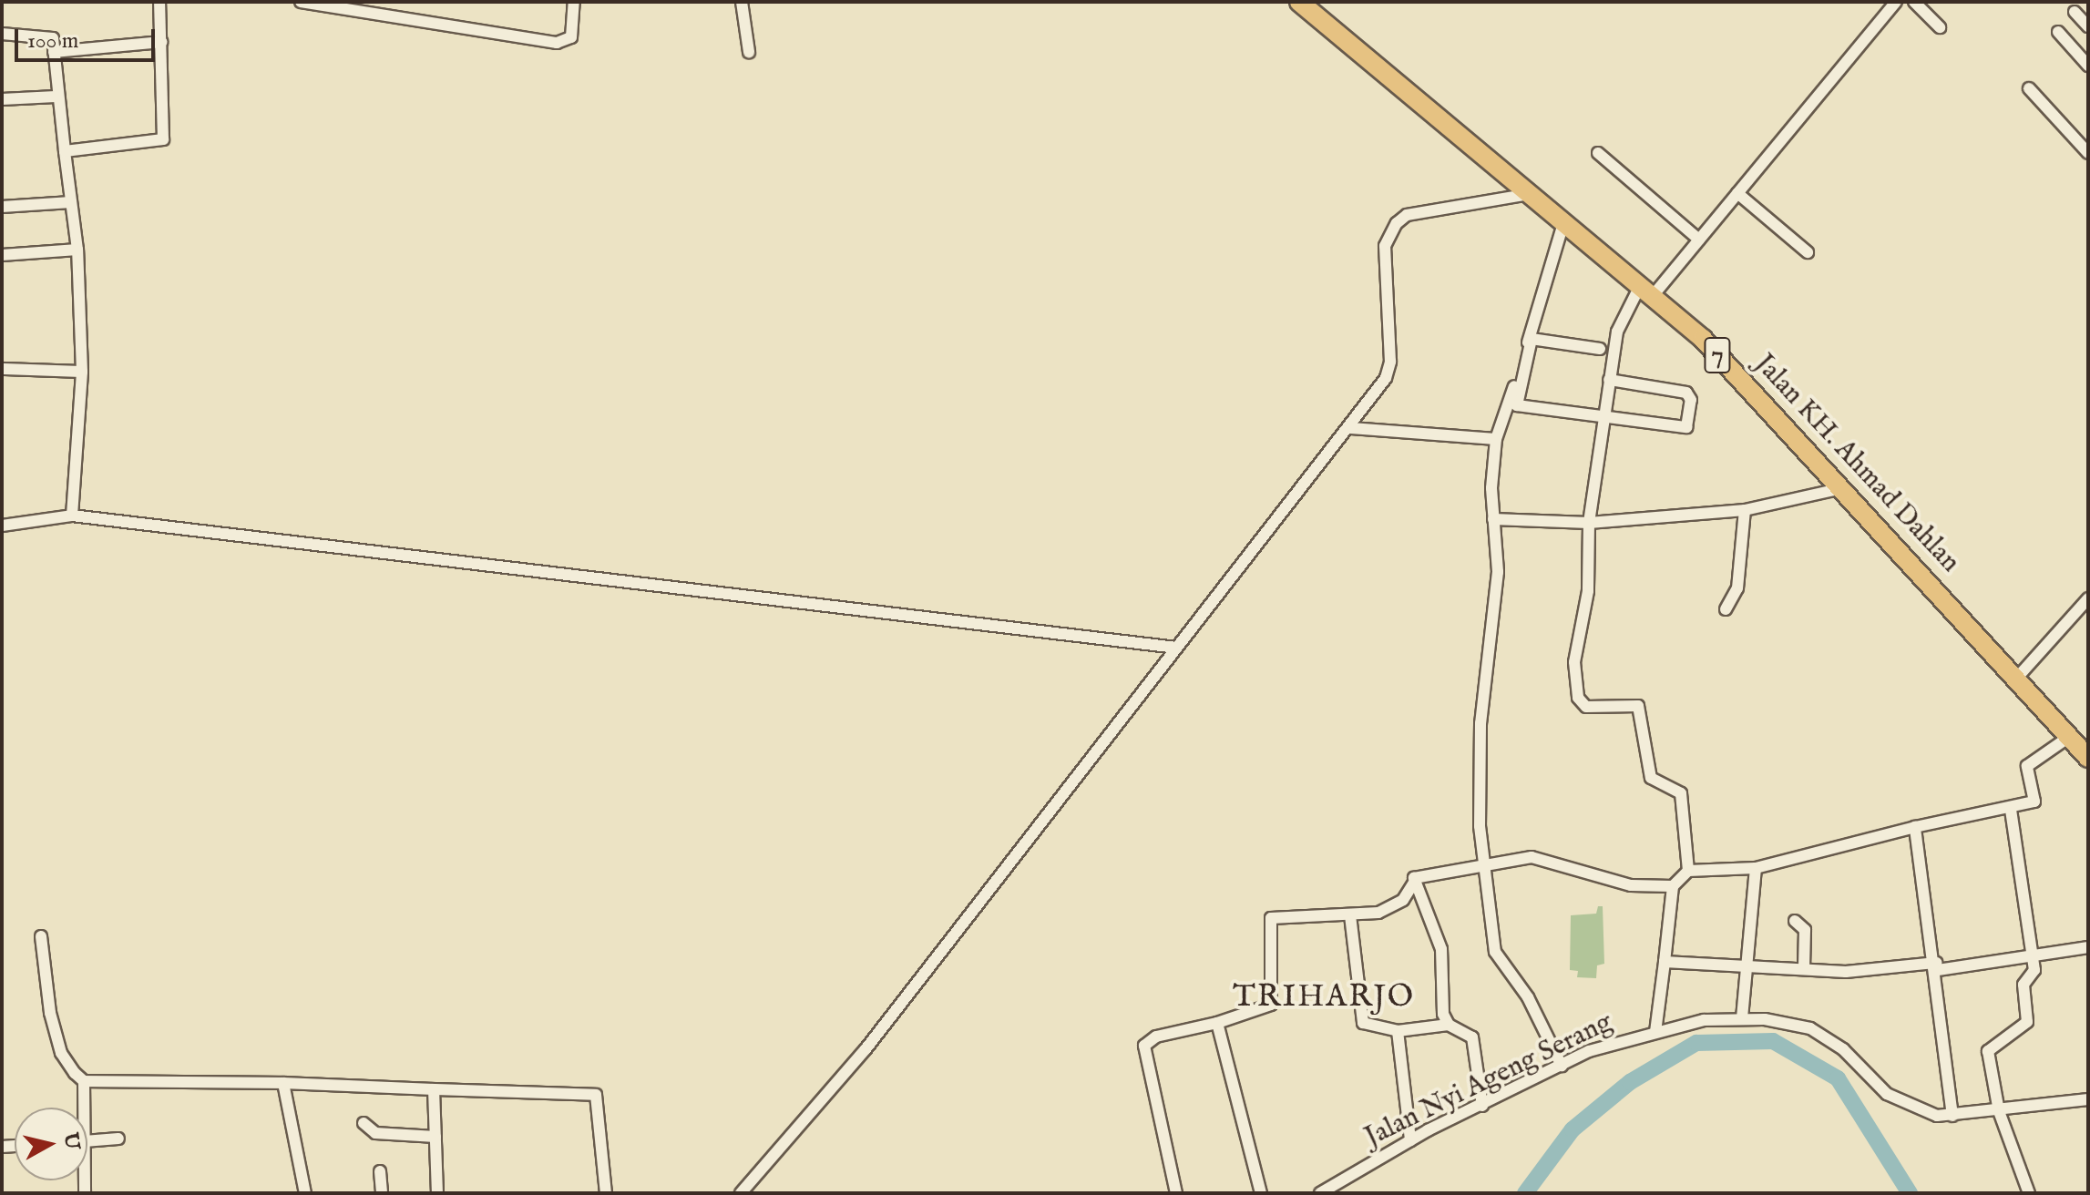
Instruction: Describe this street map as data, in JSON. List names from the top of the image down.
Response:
{
  "streets": {
    "highway": ["7", "Jalan KH. Ahmad Dahlan"],
    "street": ["Jalan Nyi Ageng Serang"]
  },
  "districts": ["TRIHARJO"],
  "scale_bar": "100 m",
  "north": "right"
}
